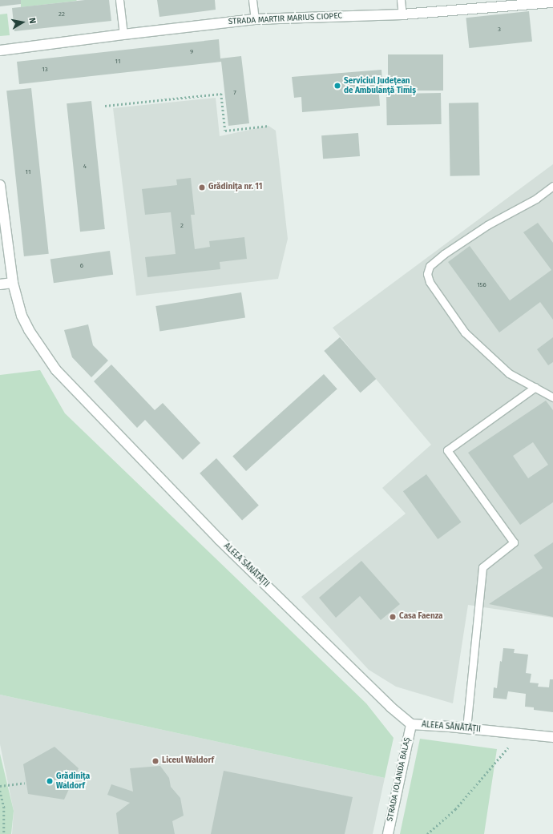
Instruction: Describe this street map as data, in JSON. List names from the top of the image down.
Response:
{
  "streets": {
    "street": ["STRADA MARTIR MARIUS CIOPEC", "ALEEA SĂNĂTĂȚII", "STRADA IOLANDA BALAȘ"]
  },
  "crossings": [
    ["ALEEA SĂNĂTĂȚII", "STRADA IOLANDA BALAȘ"]
  ],
  "places": [
    "Serviciul Județean de Ambulanță Timiș",
    "Grădinița nr. 11",
    "Casa Faenza",
    "Liceul Waldorf",
    "Grădinița Waldorf"
  ],
  "house_numbers": [
    "22",
    "3",
    "9",
    "11",
    "13",
    "7",
    "4",
    "11",
    "2",
    "6",
    "156"
  ],
  "north": "right"
}
